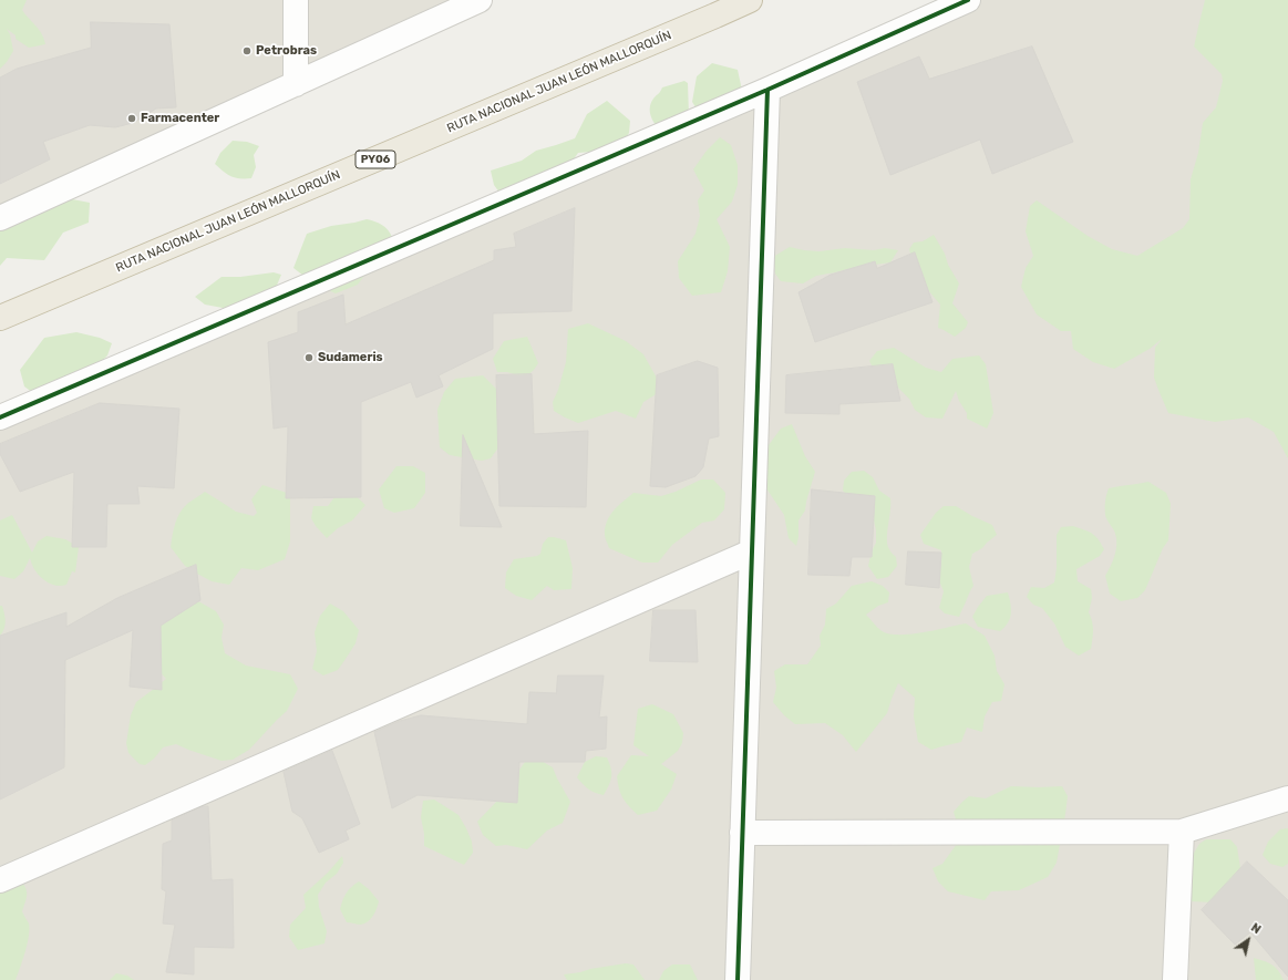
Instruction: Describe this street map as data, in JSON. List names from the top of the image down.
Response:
{
  "streets": {
    "highway": ["RUTA NACIONAL JUAN LEÓN MALLORQUÍN", "PY06"]
  },
  "places": ["Petrobras", "Farmacenter", "Sudameris"],
  "north": "top right"
}
